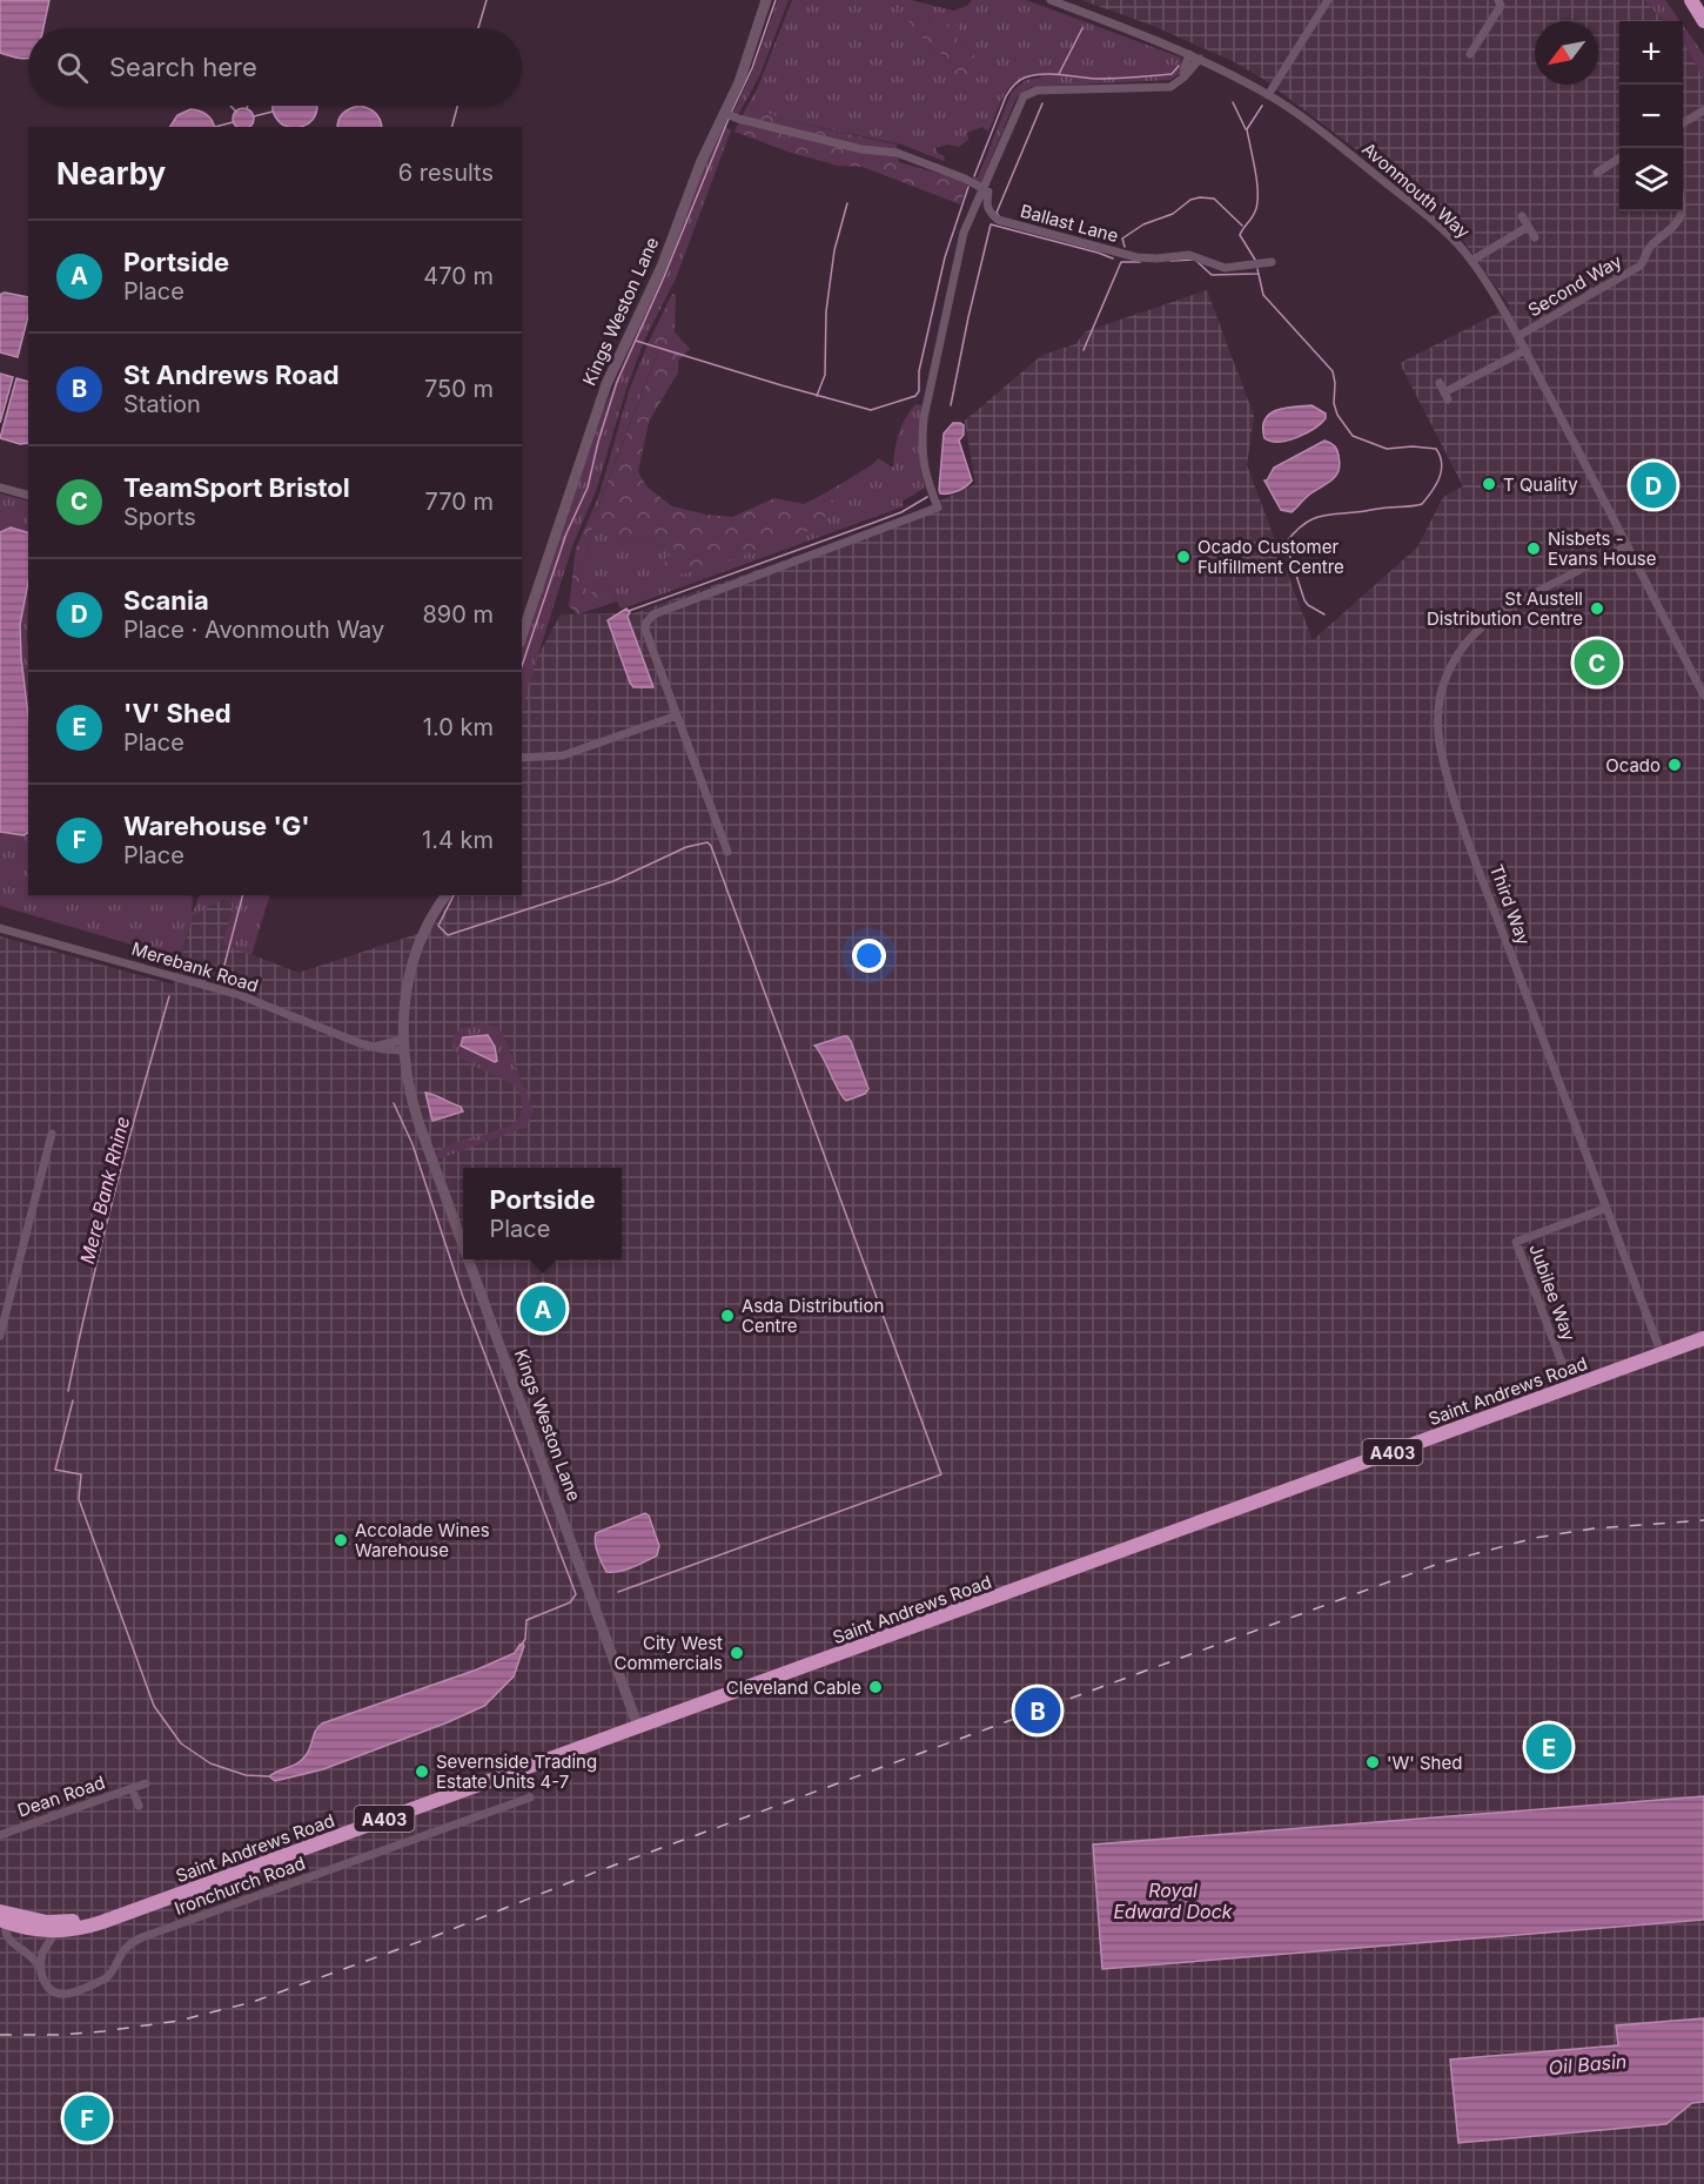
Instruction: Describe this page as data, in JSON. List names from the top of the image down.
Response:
{
  "streets": {
    "highway": ["Saint Andrews Road", "A403"],
    "street": [
      "Avonmouth Way",
      "Ballast Lane",
      "Second Way",
      "Kings Weston Lane",
      "Third Way",
      "Merebank Road",
      "Jubilee Way",
      "Dean Road",
      "Ironchurch Road"
    ]
  },
  "crossings": [
    ["Avonmouth Way", "Second Way"],
    ["Avonmouth Way", "Third Way"],
    ["Kings Weston Lane", "Merebank Road"],
    ["Kings Weston Lane", "Saint Andrews Road"],
    ["Third Way", "Jubilee Way"],
    ["Third Way", "Saint Andrews Road"]
  ],
  "water": ["Mere Bank Rhine", "Royal Edward Dock", "Oil Basin"],
  "places": [
    "T Quality",
    "Nisbets - Evans House",
    "Ocado Customer Fulfillment Centre",
    "St Austell Distribution Centre",
    "Ocado",
    "Asda Distribution Centre",
    "Accolade Wines Warehouse",
    "City West Commercials",
    "Cleveland Cable",
    "'W' Shed",
    "Severnside Trading Estate Units 4-7"
  ],
  "north": "bottom left",
  "page": {
    "map_buttons": ["+", "−"],
    "search": "Search here",
    "heading": ["Nearby", "6 results"],
    "list": [
      {
        "mark": "A",
        "name": "Portside",
        "note": "Place",
        "value": "470 m"
      },
      {
        "mark": "B",
        "name": "St Andrews Road",
        "note": "Station",
        "value": "750 m"
      },
      {
        "mark": "C",
        "name": "TeamSport Bristol",
        "note": "Sports",
        "value": "770 m"
      },
      {
        "mark": "D",
        "name": "Scania",
        "note": "Place · Avonmouth Way",
        "value": "890 m"
      },
      {
        "mark": "E",
        "name": "'V' Shed",
        "note": "Place",
        "value": "1.0 km"
      },
      {
        "mark": "F",
        "name": "Warehouse 'G'",
        "note": "Place",
        "value": "1.4 km"
      }
    ],
    "pins": [
      "D",
      "C",
      "A",
      "B",
      "E",
      "F"
    ],
    "popup": ["Portside", "Place"]
  }
}
